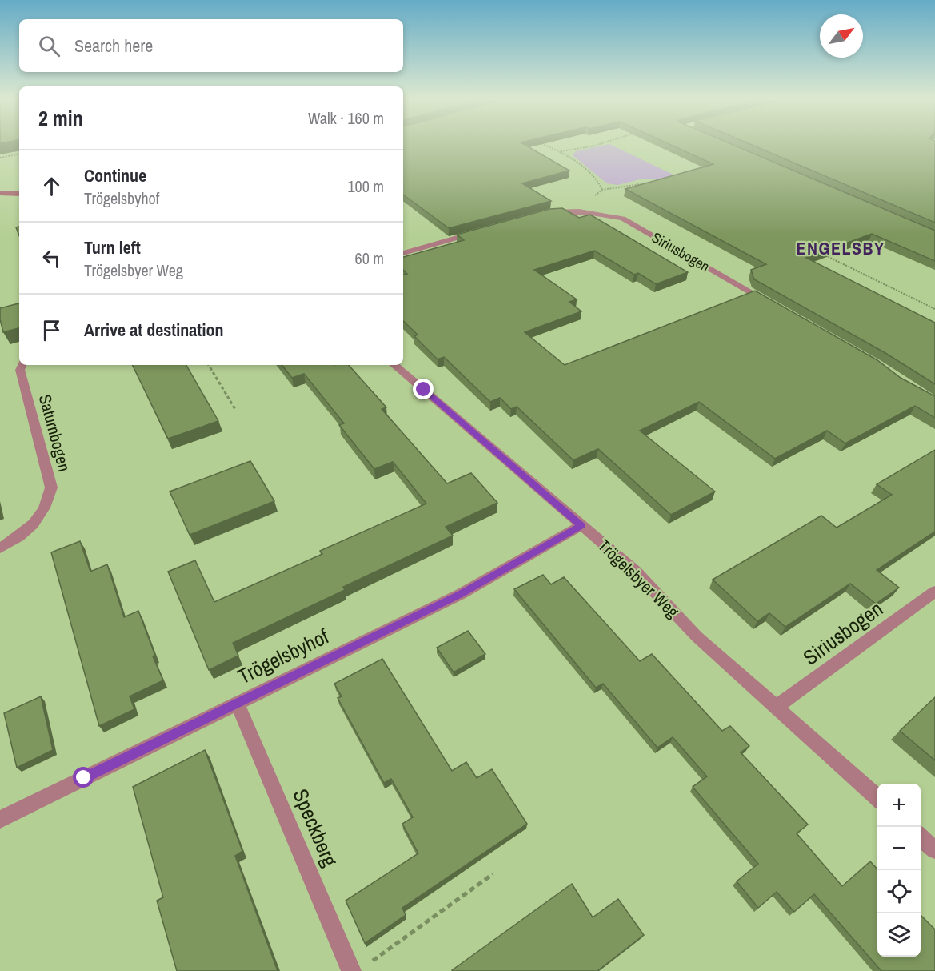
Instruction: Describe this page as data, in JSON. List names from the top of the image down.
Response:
{
  "streets": {
    "street": [
      "Siriusbogen",
      "Saturnbogen",
      "Trögelsbyer Weg",
      "Trögelsbyhof",
      "Speckberg"
    ]
  },
  "crossings": [
    ["Siriusbogen", "Trögelsbyer Weg"],
    ["Trögelsbyer Weg", "Trögelsbyhof"],
    ["Trögelsbyhof", "Speckberg"]
  ],
  "districts": ["ENGELSBY"],
  "north": "top right",
  "page": {
    "search": "Search here",
    "heading": ["2 min", "Walk · 160 m"],
    "list": [
      ["Continue", "Trögelsbyhof", "100 m"],
      ["Turn left", "Trögelsbyer Weg", "60 m"],
      "Arrive at destination"
    ],
    "map_buttons": ["+", "−"]
  }
}
